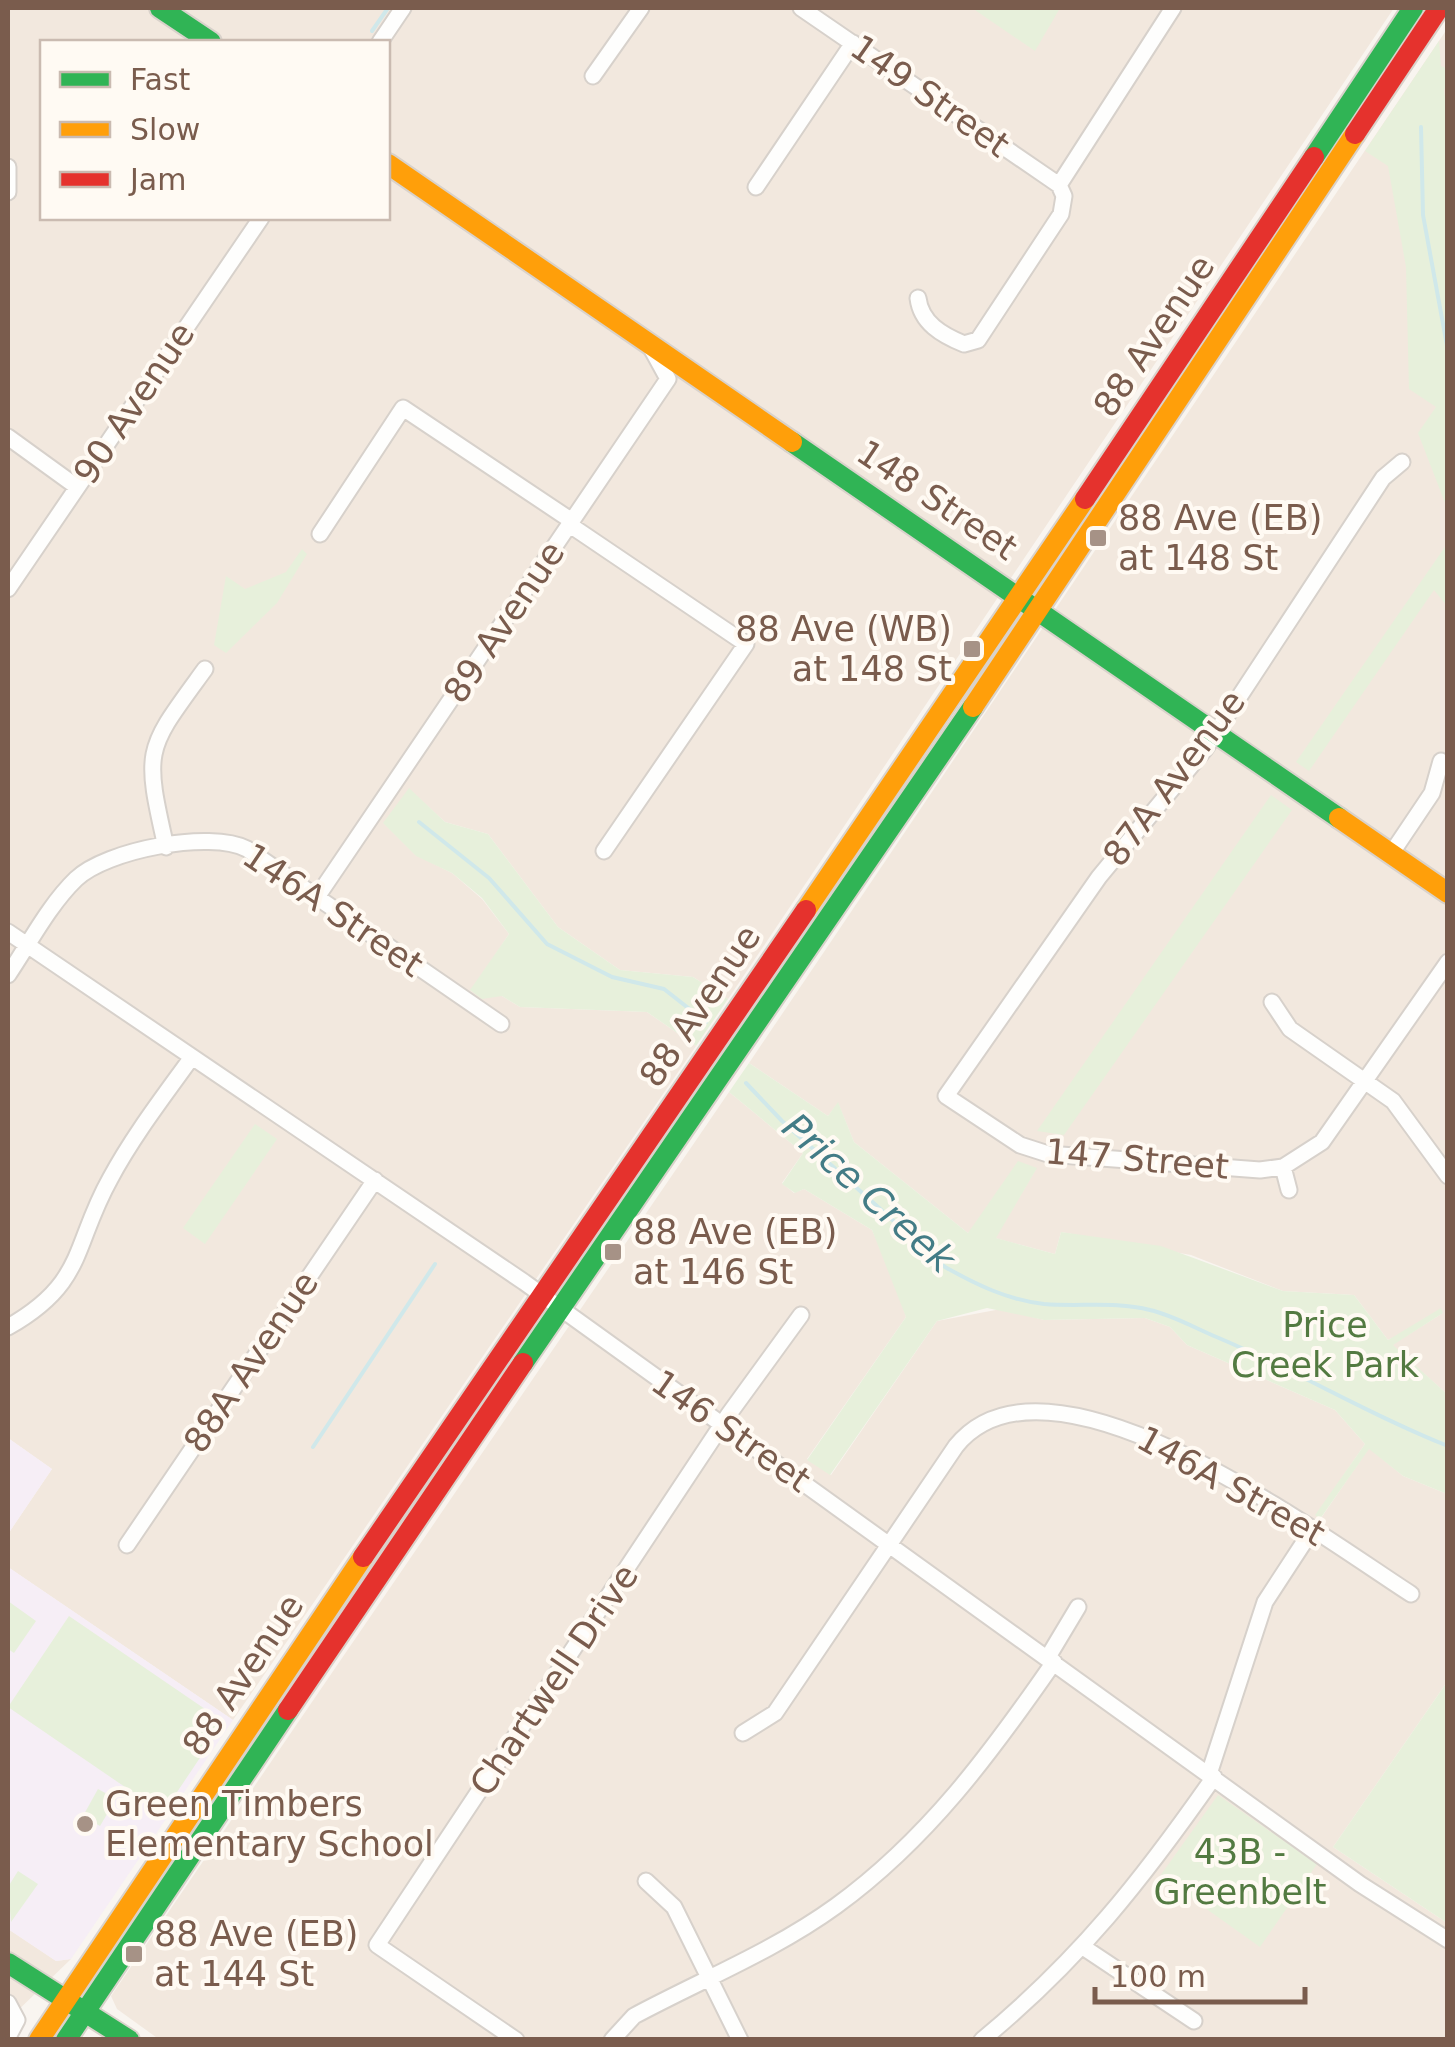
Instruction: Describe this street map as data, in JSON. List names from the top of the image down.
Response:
{
  "streets": {
    "main road": ["88 Avenue", "148 Street"],
    "street": [
      "149 Street",
      "90 Avenue",
      "89 Avenue",
      "87A Avenue",
      "146A Street",
      "147 Street",
      "88A Avenue",
      "146 Street",
      "Chartwell Drive"
    ]
  },
  "crossings": [
    ["88 Avenue", "148 Street"],
    ["88 Avenue", "146 Street"],
    ["148 Street", "89 Avenue"],
    ["148 Street", "87A Avenue"],
    ["89 Avenue", "146A Street"],
    ["87A Avenue", "147 Street"],
    ["146A Street", "146 Street"],
    ["88A Avenue", "146 Street"],
    ["146 Street", "Chartwell Drive"]
  ],
  "water": ["Price Creek"],
  "parks": ["Price Creek Park", "43B - Greenbelt"],
  "places": {
    "transit": [
      "88 Ave (EB) at 148 St",
      "88 Ave (WB) at 148 St",
      "88 Ave (EB) at 146 St",
      "88 Ave (EB) at 144 St"
    ],
    "other": ["Green Timbers Elementary School"]
  },
  "legend": ["Fast", "Slow", "Jam"],
  "scale_bar": "100 m"
}
